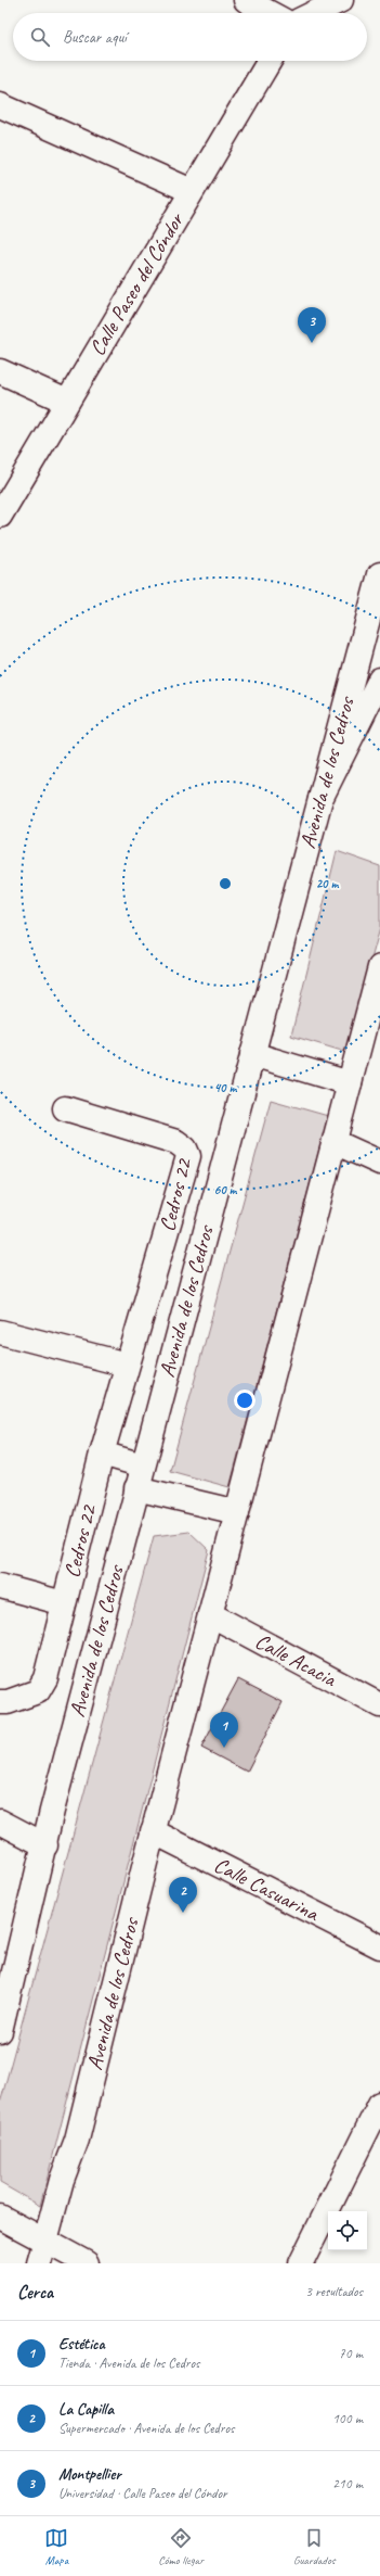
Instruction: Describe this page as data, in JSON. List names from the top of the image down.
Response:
{
  "streets": {
    "main road": [
      "Calle Paseo del Cóndor",
      "Avenida de los Cedros",
      "Cedros 22",
      "Calle Acacia",
      "Calle Casuarina"
    ]
  },
  "crossings": [
    ["Avenida de los Cedros", "Calle Acacia"],
    ["Avenida de los Cedros", "Calle Casuarina"]
  ],
  "page": {
    "search": "Buscar aquí",
    "pins": ["3", "1", "2"],
    "heading": ["Cerca", "3 resultados"],
    "list": [
      {
        "mark": "1",
        "name": "Estética",
        "note": "Tienda · Avenida de los Cedros",
        "value": "70 m"
      },
      {
        "mark": "2",
        "name": "La Capilla",
        "note": "Supermercado · Avenida de los Cedros",
        "value": "100 m"
      },
      {
        "mark": "3",
        "name": "Montpellier",
        "note": "Universidad · Calle Paseo del Cóndor",
        "value": "210 m"
      }
    ],
    "nav": ["Mapa", "Cómo llegar", "Guardados"]
  },
  "rings": ["20 m", "40 m", "60 m"]
}
